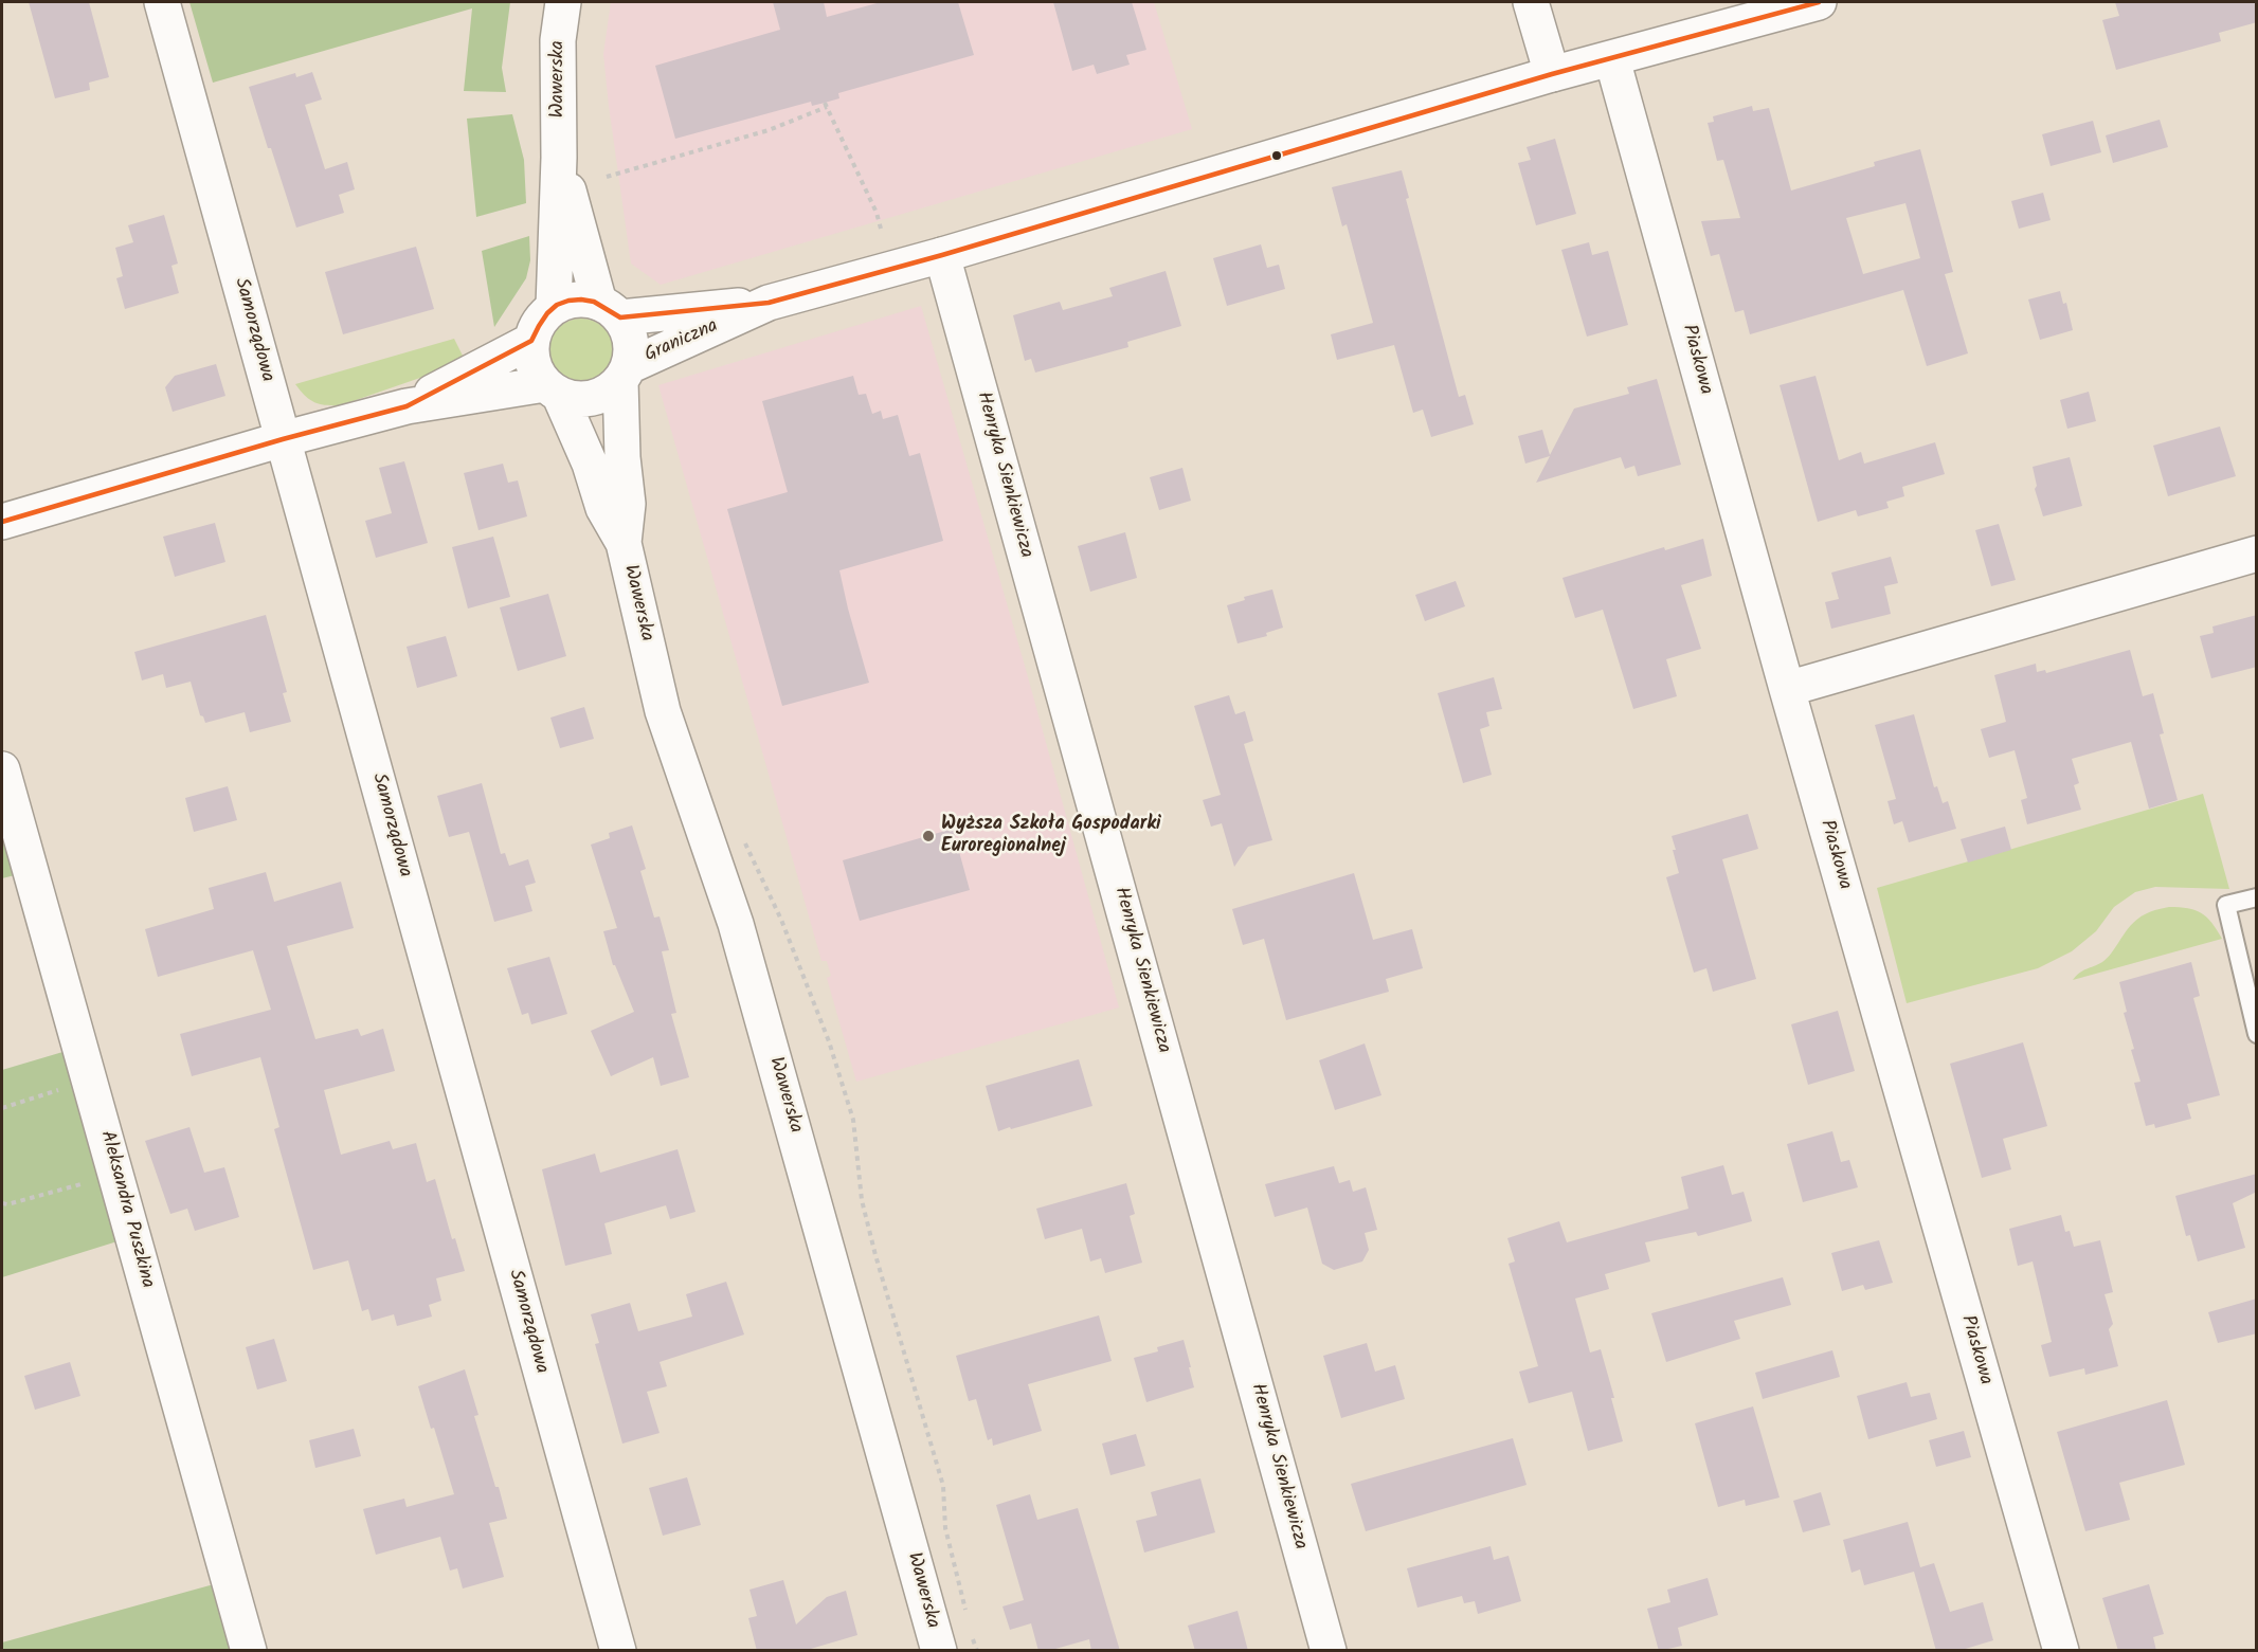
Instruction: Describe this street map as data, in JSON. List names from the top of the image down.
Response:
{
  "streets": {
    "street": [
      "Wawerska",
      "Samorządowa",
      "Graniczna",
      "Piaskowa",
      "Henryka Sienkiewicza",
      "Aleksandra Puszkina"
    ]
  },
  "crossings": [
    ["Wawerska", "Graniczna"],
    ["Graniczna", "Piaskowa"],
    ["Graniczna", "Henryka Sienkiewicza"]
  ],
  "places": ["Wyższa Szkoła Gospodarki Euroregionalnej"]
}
